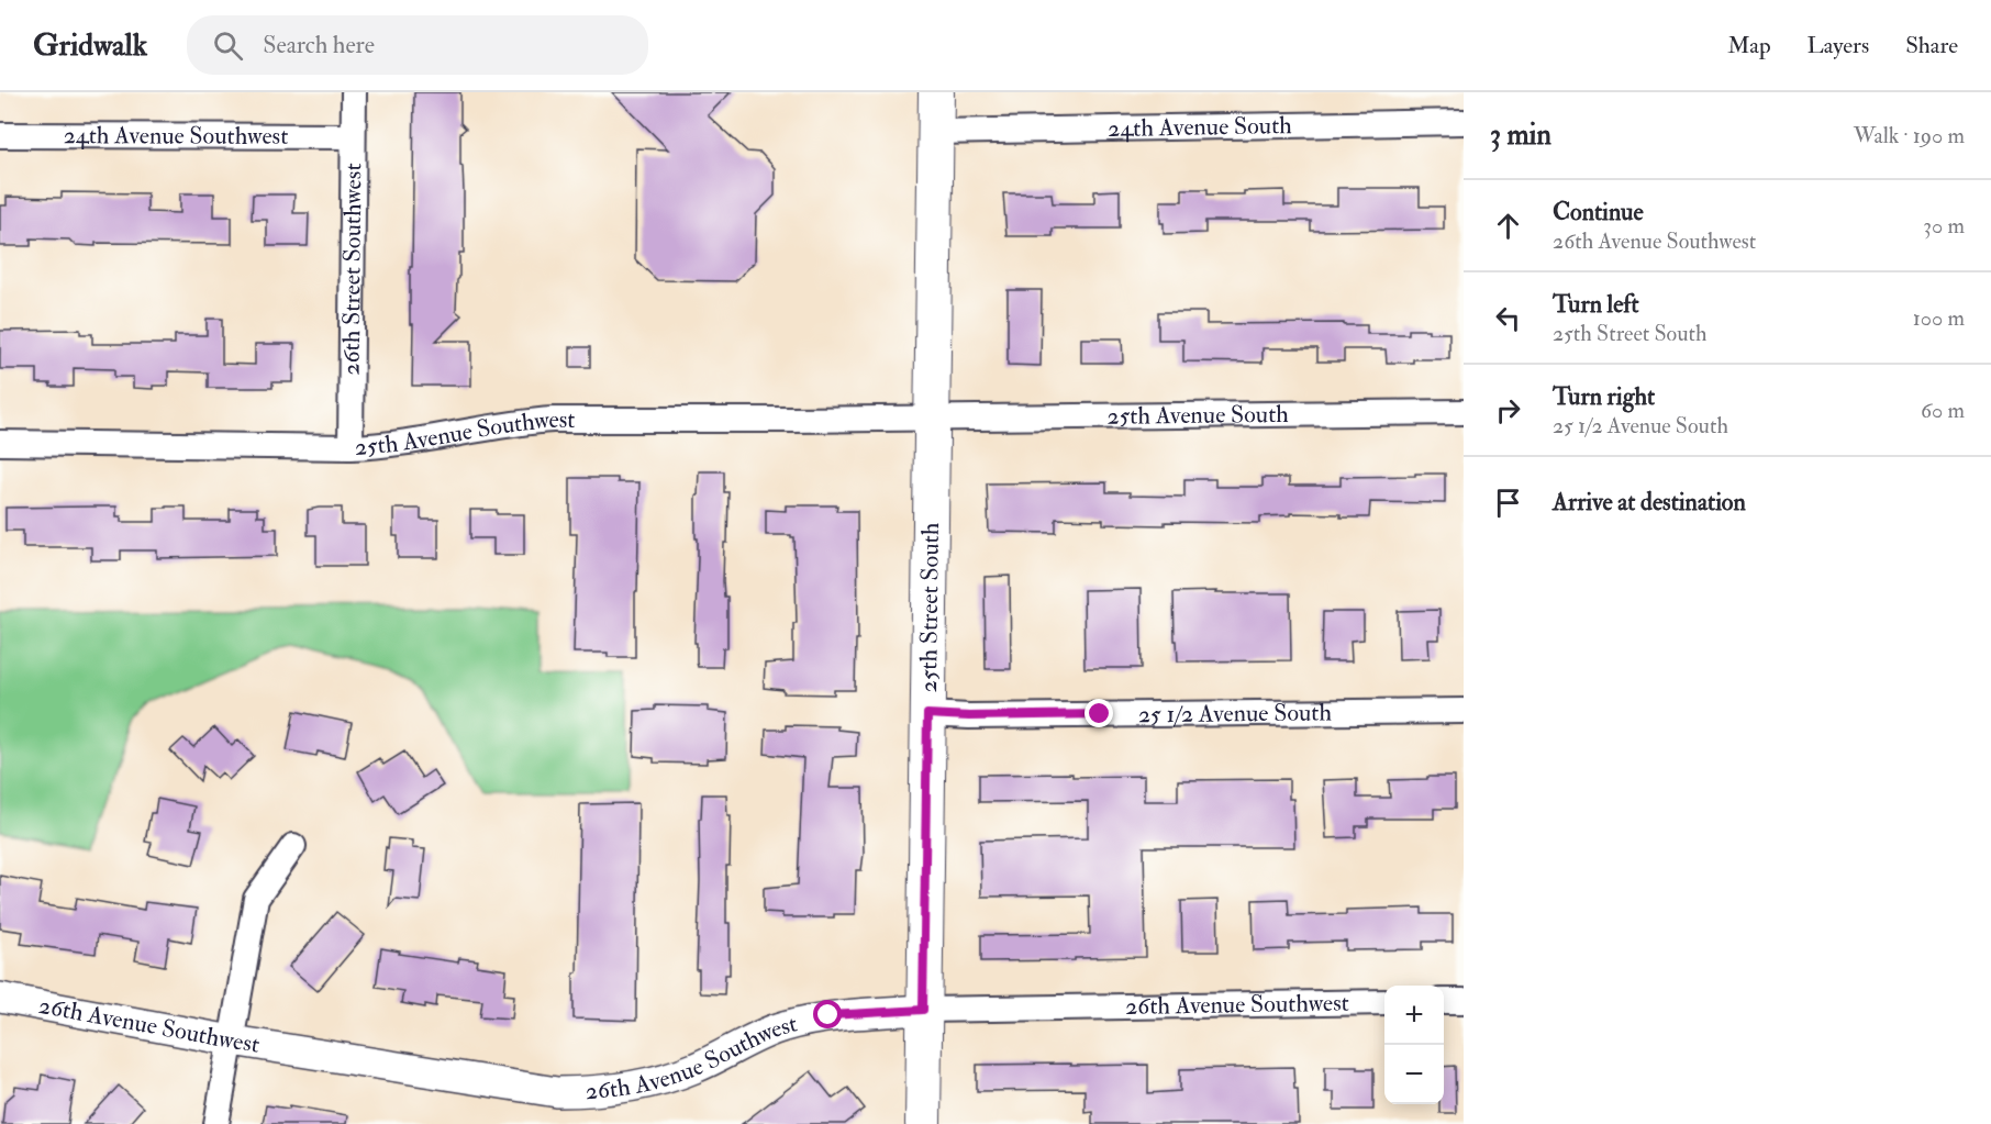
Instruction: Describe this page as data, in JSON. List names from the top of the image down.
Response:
{
  "streets": {
    "main road": ["25th Street South"],
    "street": [
      "24th Avenue South",
      "24th Avenue Southwest",
      "26th Street Southwest",
      "25th Avenue South",
      "25th Avenue Southwest",
      "25 1/2 Avenue South",
      "26th Avenue Southwest"
    ]
  },
  "crossings": [
    ["24th Avenue South", "25th Street South"],
    ["24th Avenue Southwest", "26th Street Southwest"],
    ["26th Street Southwest", "25th Avenue Southwest"],
    ["25th Avenue South", "25th Avenue Southwest"],
    ["25th Avenue South", "25th Street South"],
    ["25th Avenue Southwest", "25th Street South"],
    ["25th Street South", "25 1/2 Avenue South"],
    ["25th Street South", "26th Avenue Southwest"]
  ],
  "page": {
    "header": "Gridwalk",
    "search": "Search here",
    "nav": ["Map", "Layers", "Share"],
    "heading": ["3 min", "Walk · 190 m"],
    "list": [
      ["Continue", "26th Avenue Southwest", "30 m"],
      ["Turn left", "25th Street South", "100 m"],
      ["Turn right", "25 1/2 Avenue South", "60 m"],
      "Arrive at destination"
    ],
    "map_buttons": ["+", "−"]
  }
}
